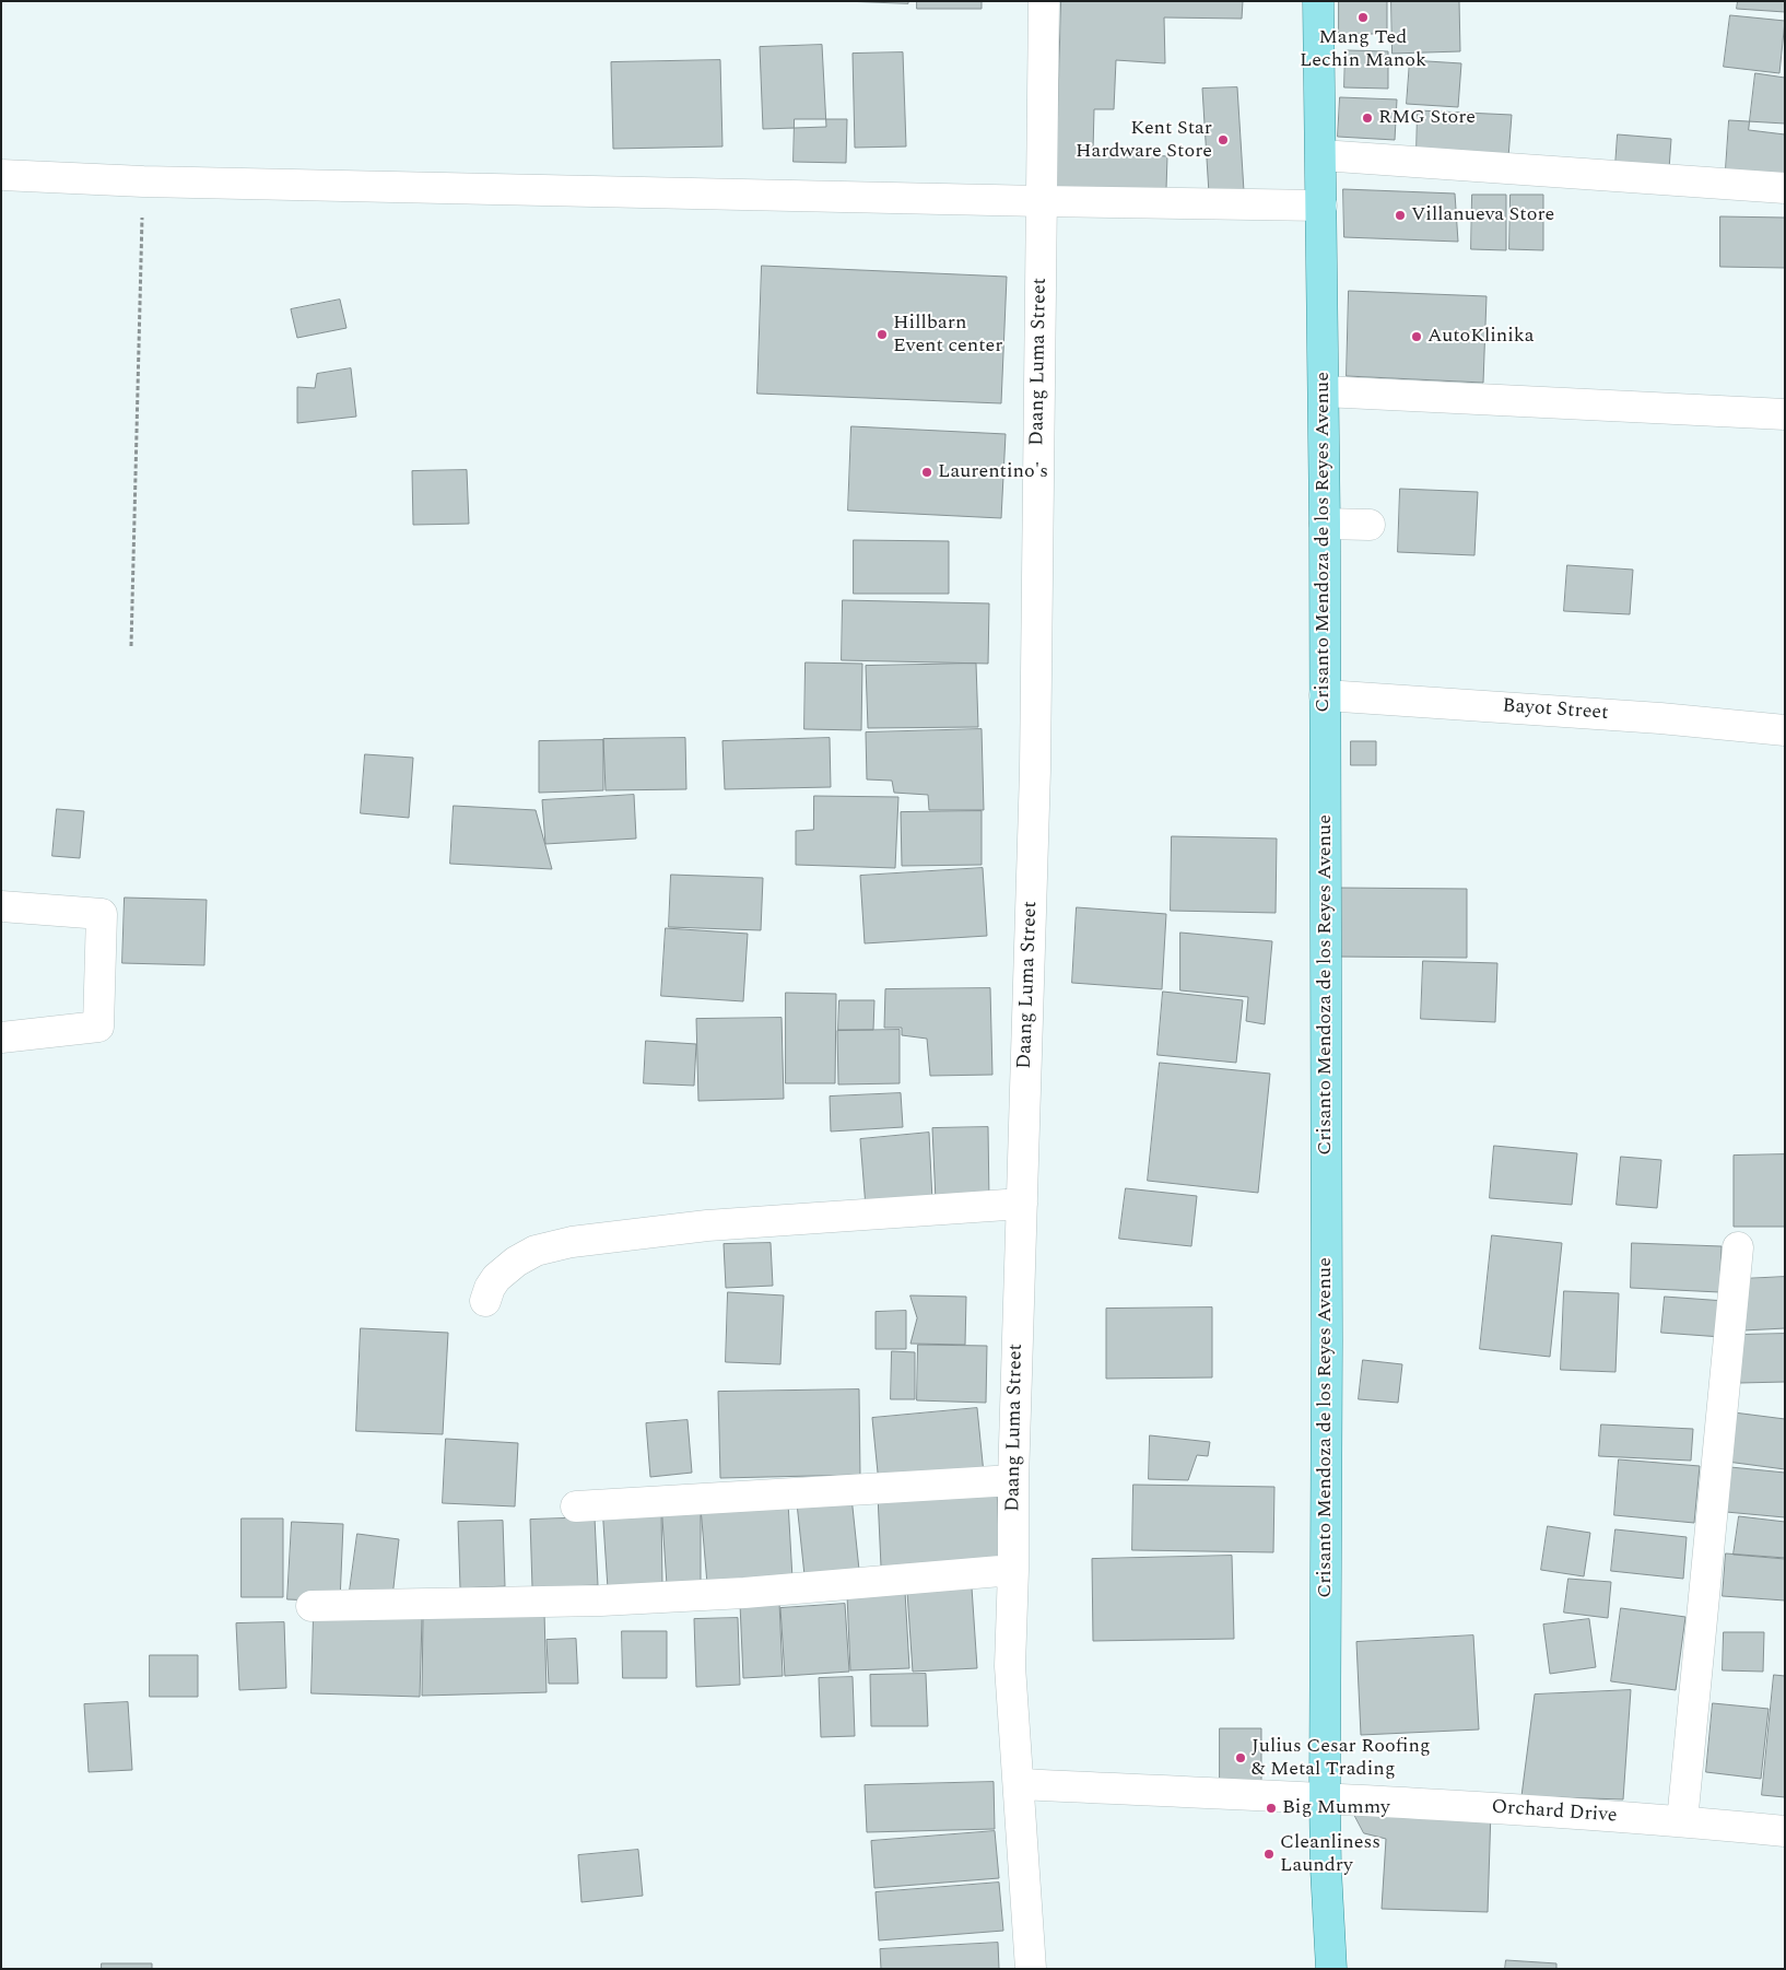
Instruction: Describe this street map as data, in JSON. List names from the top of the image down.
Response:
{
  "streets": {
    "main road": ["Crisanto Mendoza de los Reyes Avenue"],
    "street": ["Daang Luma Street", "Bayot Street", "Orchard Drive"]
  },
  "crossings": [
    ["Daang Luma Street", "Orchard Drive"],
    ["Crisanto Mendoza de los Reyes Avenue", "Bayot Street"],
    ["Crisanto Mendoza de los Reyes Avenue", "Orchard Drive"]
  ],
  "places": [
    "Mang Ted Lechin Manok",
    "RMG Store",
    "Kent Star Hardware Store",
    "Villanueva Store",
    "Hillbarn Event center",
    "AutoKlinika",
    "Laurentino's",
    "Julius Cesar Roofing & Metal Trading",
    "Big Mummy",
    "Cleanliness Laundry"
  ]
}
